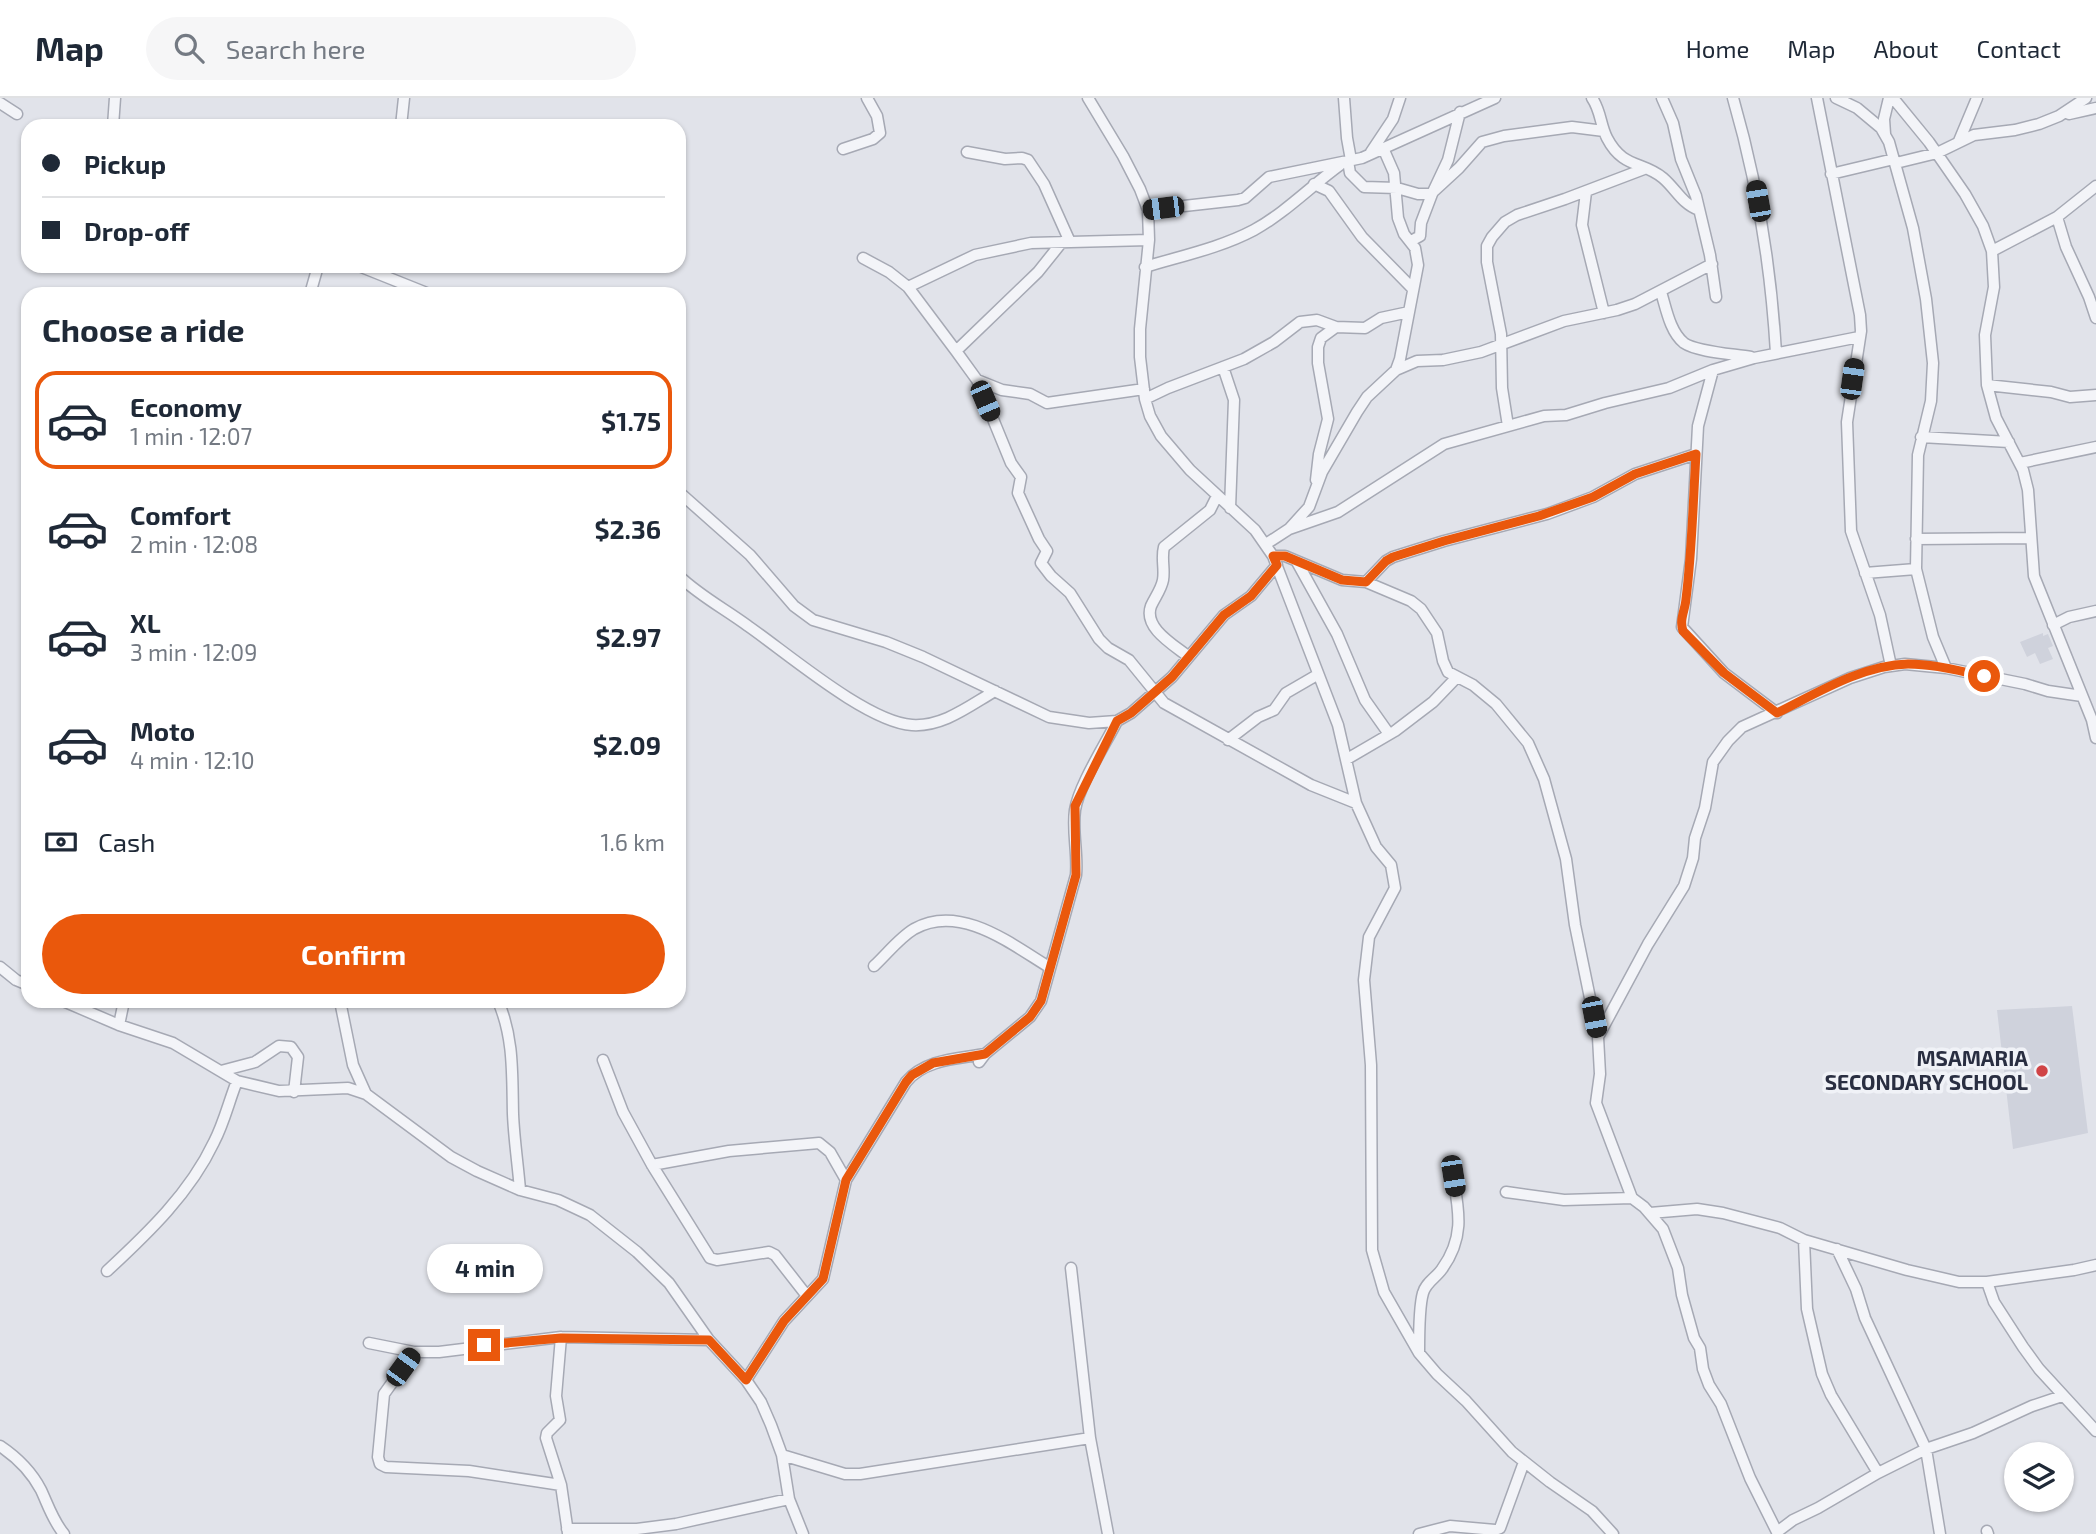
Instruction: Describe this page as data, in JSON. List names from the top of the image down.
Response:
{
  "places": ["MSAMARIA SECONDARY SCHOOL"],
  "page": {
    "header": "Map",
    "search": "Search here",
    "nav": [
      "Home",
      "Map",
      "About",
      "Contact"
    ],
    "banner": ["Pickup", "Drop-off"],
    "heading": "Choose a ride",
    "list": [
      {
        "name": "Economy",
        "note": "1 min · 12:07",
        "value": "$1.75"
      },
      {
        "name": "Comfort",
        "note": "2 min · 12:08",
        "value": "$2.36"
      },
      {
        "name": "XL",
        "note": "3 min · 12:09",
        "value": "$2.97"
      },
      {
        "name": "Moto",
        "note": "4 min · 12:10",
        "value": "$2.09"
      }
    ],
    "pay": ["Cash", "1.6 km"],
    "buttons": "Confirm",
    "bubble": "4 min"
  }
}
